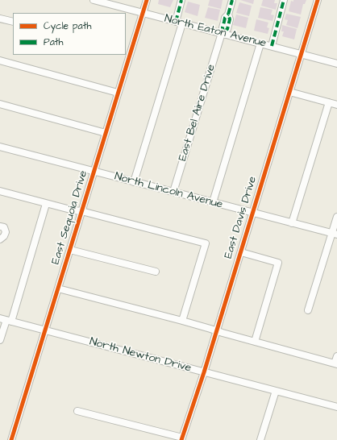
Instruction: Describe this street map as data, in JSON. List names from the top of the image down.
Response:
{
  "streets": {
    "street": [
      "North Eaton Avenue",
      "East Bel Aire Drive",
      "North Lincoln Avenue",
      "East Sequoia Drive",
      "East Davis Drive",
      "North Newton Drive"
    ]
  },
  "crossings": [
    ["North Eaton Avenue", "East Bel Aire Drive"],
    ["North Eaton Avenue", "East Sequoia Drive"],
    ["North Eaton Avenue", "East Davis Drive"],
    ["East Bel Aire Drive", "North Lincoln Avenue"],
    ["North Lincoln Avenue", "East Sequoia Drive"],
    ["North Lincoln Avenue", "East Davis Drive"],
    ["East Sequoia Drive", "North Newton Drive"],
    ["East Davis Drive", "North Newton Drive"]
  ],
  "legend": ["Cycle path", "Path"]
}
